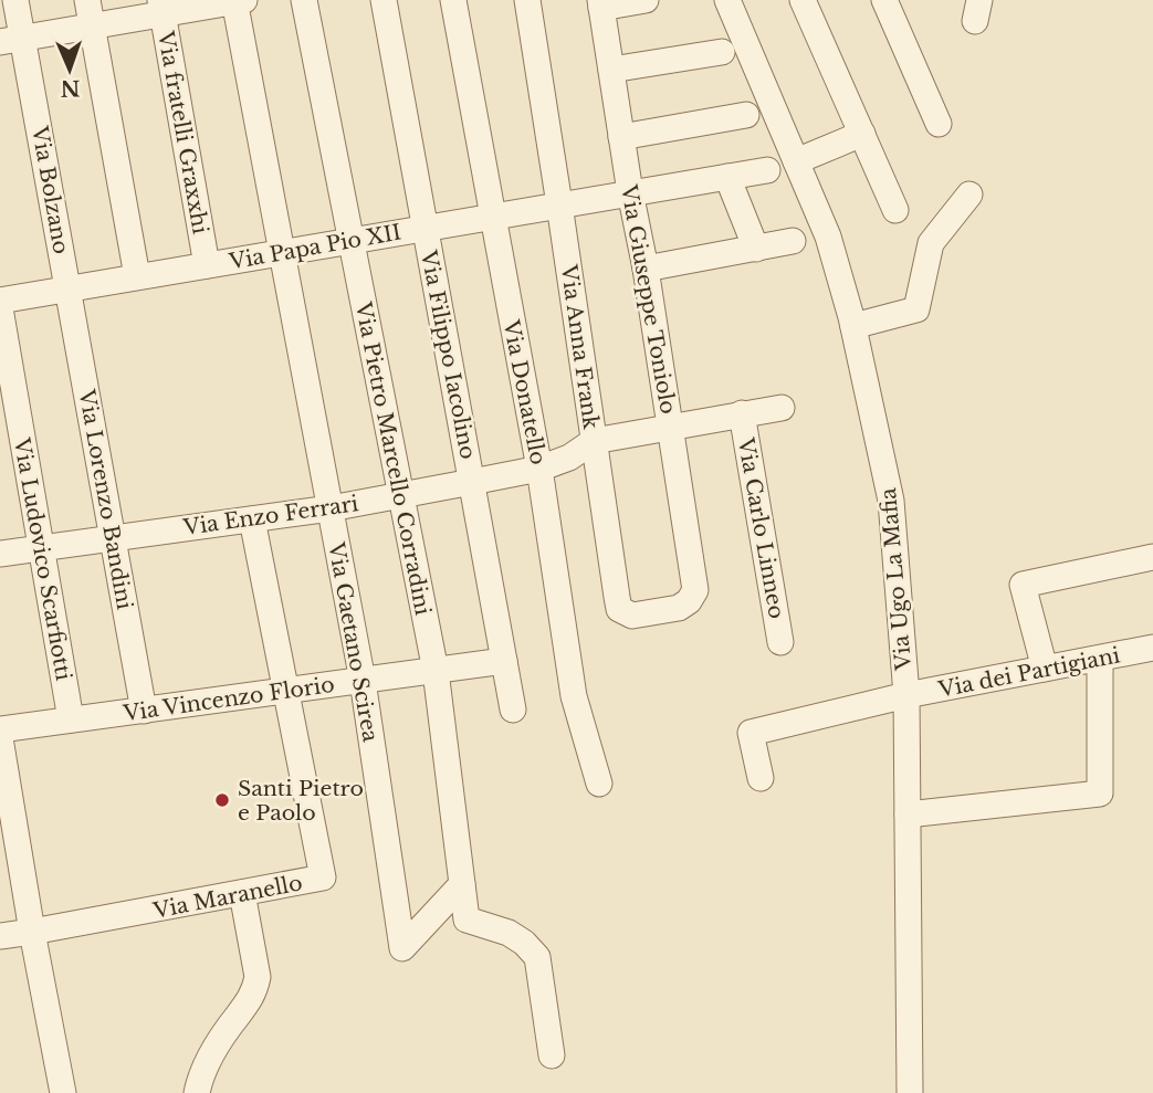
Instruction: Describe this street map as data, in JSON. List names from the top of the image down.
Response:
{
  "streets": {
    "street": [
      "Via fratelli Graxxhi",
      "Via Bolzano",
      "Via Papa Pio XII",
      "Via Giuseppe Toniolo",
      "Via Anna Frank",
      "Via Filippo Iacolino",
      "Via Donatello",
      "Via Pietro Marcello Corradini",
      "Via Lorenzo Bandini",
      "Via Enzo Ferrari",
      "Via Carlo Linneo",
      "Via Ludovico Scarfiotti",
      "Via Ugo La Mafia",
      "Via Gaetano Scirea",
      "Via dei Partigiani",
      "Via Vincenzo Florio",
      "Via Maranello"
    ]
  },
  "crossings": [
    ["Via fratelli Graxxhi", "Via Papa Pio XII"],
    ["Via Bolzano", "Via Papa Pio XII"],
    ["Via Bolzano", "Via Lorenzo Bandini"],
    ["Via Papa Pio XII", "Via Giuseppe Toniolo"],
    ["Via Papa Pio XII", "Via Anna Frank"],
    ["Via Papa Pio XII", "Via Filippo Iacolino"],
    ["Via Papa Pio XII", "Via Donatello"],
    ["Via Papa Pio XII", "Via Pietro Marcello Corradini"],
    ["Via Papa Pio XII", "Via Lorenzo Bandini"],
    ["Via Papa Pio XII", "Via Gaetano Scirea"],
    ["Via Giuseppe Toniolo", "Via Anna Frank"],
    ["Via Anna Frank", "Via Enzo Ferrari"],
    ["Via Filippo Iacolino", "Via Enzo Ferrari"],
    ["Via Filippo Iacolino", "Via Vincenzo Florio"],
    ["Via Donatello", "Via Enzo Ferrari"],
    ["Via Pietro Marcello Corradini", "Via Enzo Ferrari"],
    ["Via Pietro Marcello Corradini", "Via Gaetano Scirea"],
    ["Via Pietro Marcello Corradini", "Via Vincenzo Florio"],
    ["Via Lorenzo Bandini", "Via Enzo Ferrari"],
    ["Via Lorenzo Bandini", "Via Vincenzo Florio"],
    ["Via Enzo Ferrari", "Via Ludovico Scarfiotti"],
    ["Via Enzo Ferrari", "Via Gaetano Scirea"],
    ["Via Enzo Ferrari", "Via Maranello"],
    ["Via Ludovico Scarfiotti", "Via Vincenzo Florio"],
    ["Via Ugo La Mafia", "Via dei Partigiani"],
    ["Via Gaetano Scirea", "Via Vincenzo Florio"],
    ["Via Vincenzo Florio", "Via Maranello"]
  ],
  "places": ["Santi Pietro e Paolo"],
  "north": "bottom"
}
